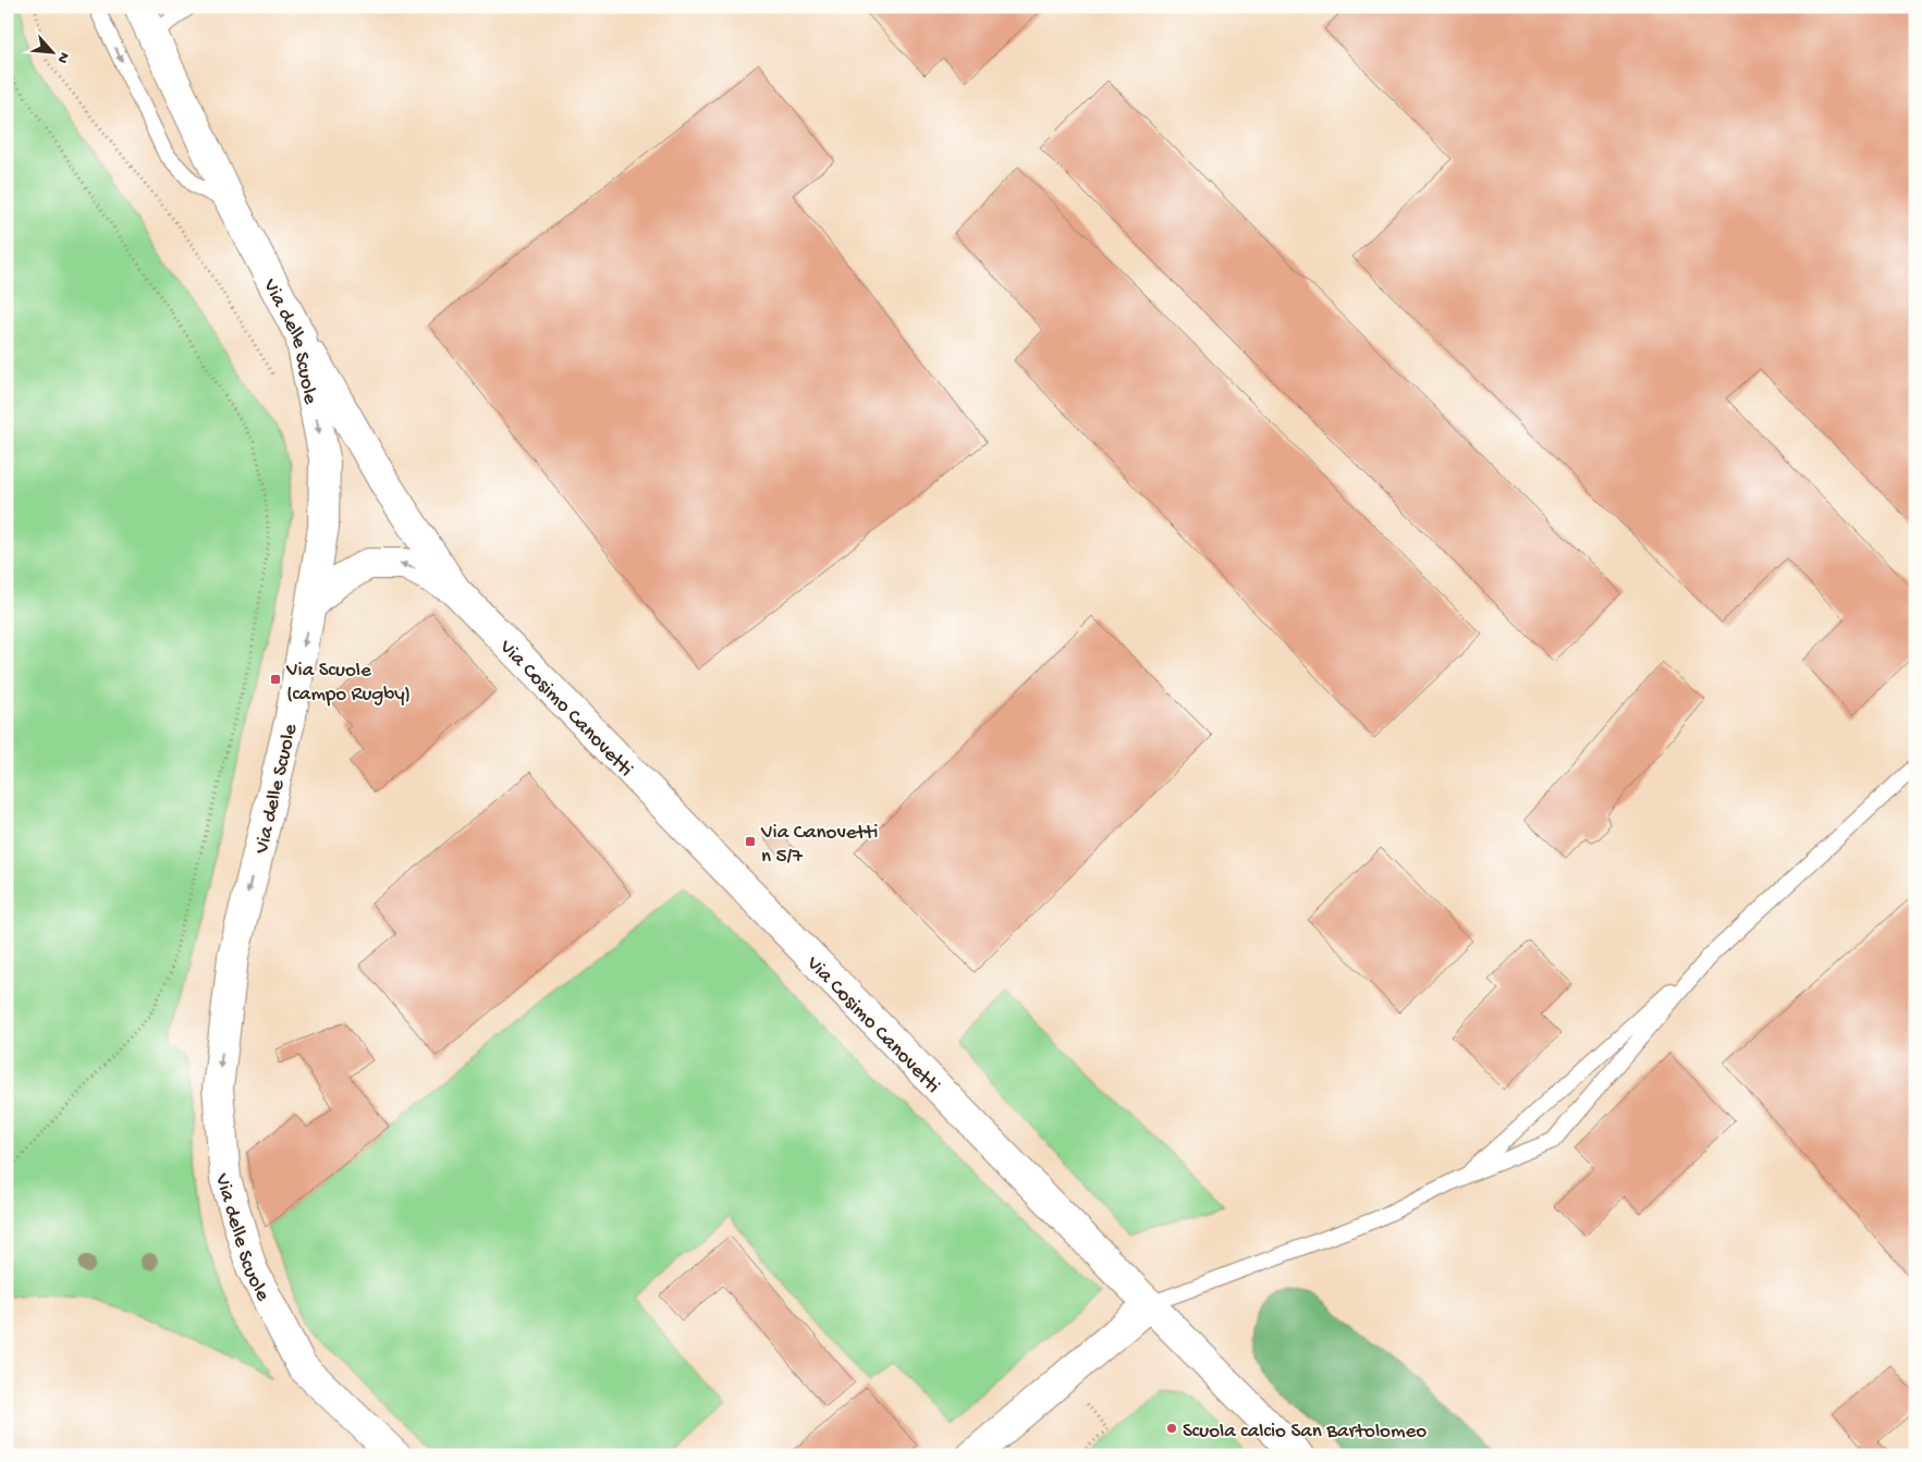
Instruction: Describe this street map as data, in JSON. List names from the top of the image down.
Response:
{
  "streets": {
    "street": ["Via delle Scuole", "Via Cosimo Canovetti"]
  },
  "crossings": [
    ["Via delle Scuole", "Via Cosimo Canovetti"]
  ],
  "one_way": ["Via delle Scuole"],
  "places": {
    "transit": ["Via Scuole (campo Rugby)", "Via Canovetti n 5/7"],
    "other": ["Scuola calcio San Bartolomeo"]
  },
  "north": "bottom right"
}
